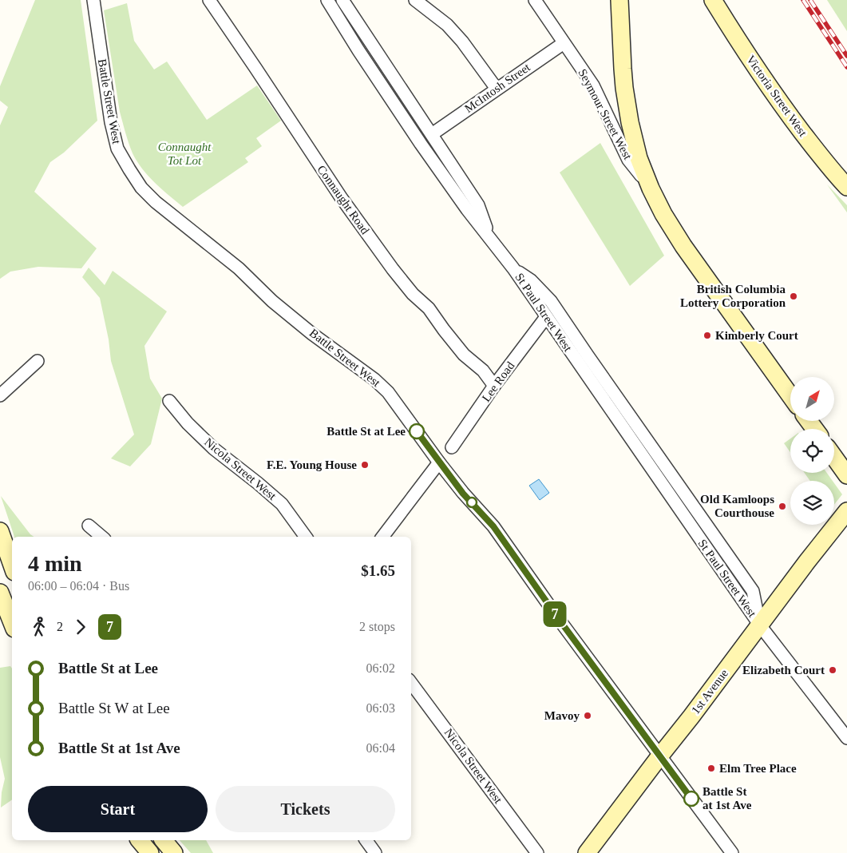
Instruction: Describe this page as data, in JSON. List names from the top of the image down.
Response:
{
  "streets": {
    "main road": ["Victoria Street West", "Seymour Street West", "1st Avenue"],
    "street": [
      "McIntosh Street",
      "Battle Street West",
      "Connaught Road",
      "St Paul Street West",
      "Lee Road",
      "Nicola Street West"
    ]
  },
  "crossings": [
    ["McIntosh Street", "Seymour Street West"],
    ["McIntosh Street", "St Paul Street West"],
    ["Battle Street West", "1st Avenue"],
    ["Connaught Road", "Lee Road"],
    ["St Paul Street West", "Lee Road"],
    ["St Paul Street West", "1st Avenue"]
  ],
  "parks": ["Connaught Tot Lot"],
  "places": [
    "British Columbia Lottery Corporation",
    "Kimberly Court",
    "Battle St at Lee",
    "F.E. Young House",
    "Old Kamloops Courthouse",
    "Elizabeth Court",
    "Mavoy",
    "Elm Tree Place",
    "Battle St at 1st Ave"
  ],
  "lines": ["bus line 7"],
  "north": "top right",
  "page": {
    "on_map": "7",
    "heading": ["4 min", "06:00 – 06:04 · Bus", "$1.65"],
    "legs": ["2", "7", "2 stops"],
    "list": [
      {
        "name": "Battle St at Lee",
        "value": "06:02"
      },
      {
        "name": "Battle St W at Lee",
        "value": "06:03"
      },
      {
        "name": "Battle St at 1st Ave",
        "value": "06:04"
      }
    ],
    "buttons": ["Start", "Tickets"]
  }
}
